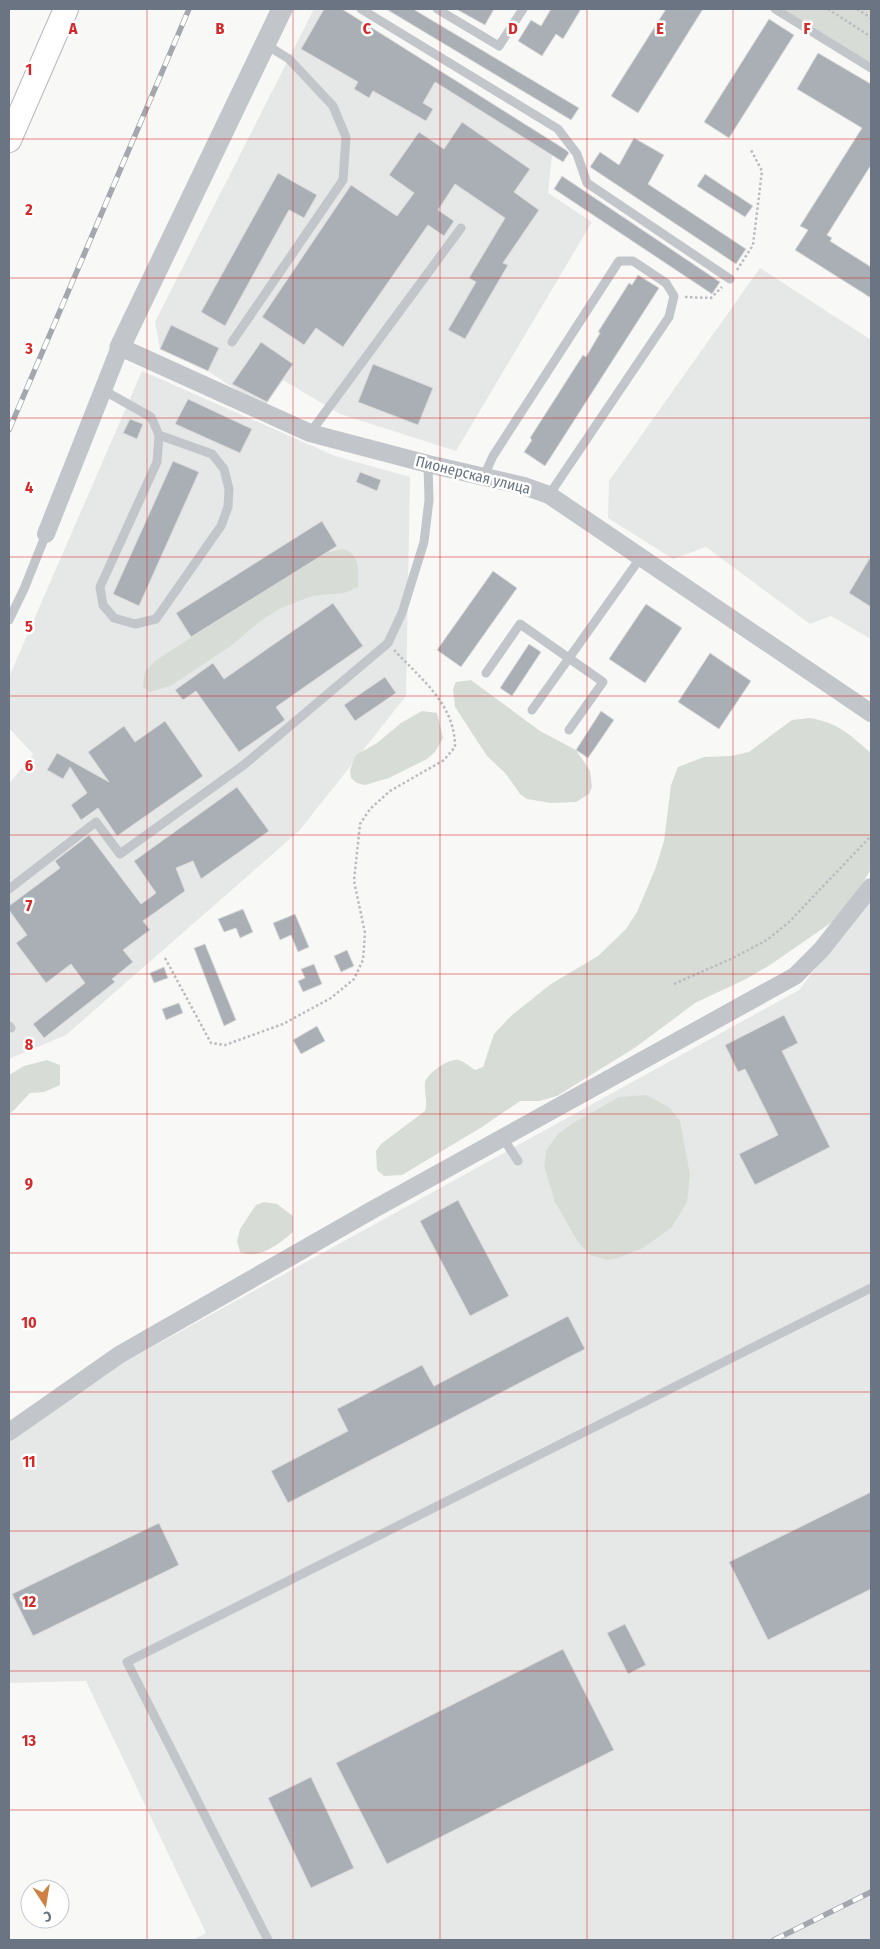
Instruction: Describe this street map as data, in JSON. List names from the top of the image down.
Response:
{
  "streets": {
    "street": ["Пионерская улица"]
  },
  "north": "bottom",
  "grid": {
    "columns": [
      "A",
      "B",
      "C",
      "D",
      "E",
      "F"
    ],
    "rows": [
      "1",
      "2",
      "3",
      "4",
      "5",
      "6",
      "7",
      "8",
      "9",
      "10",
      "11",
      "12",
      "13"
    ]
  }
}
